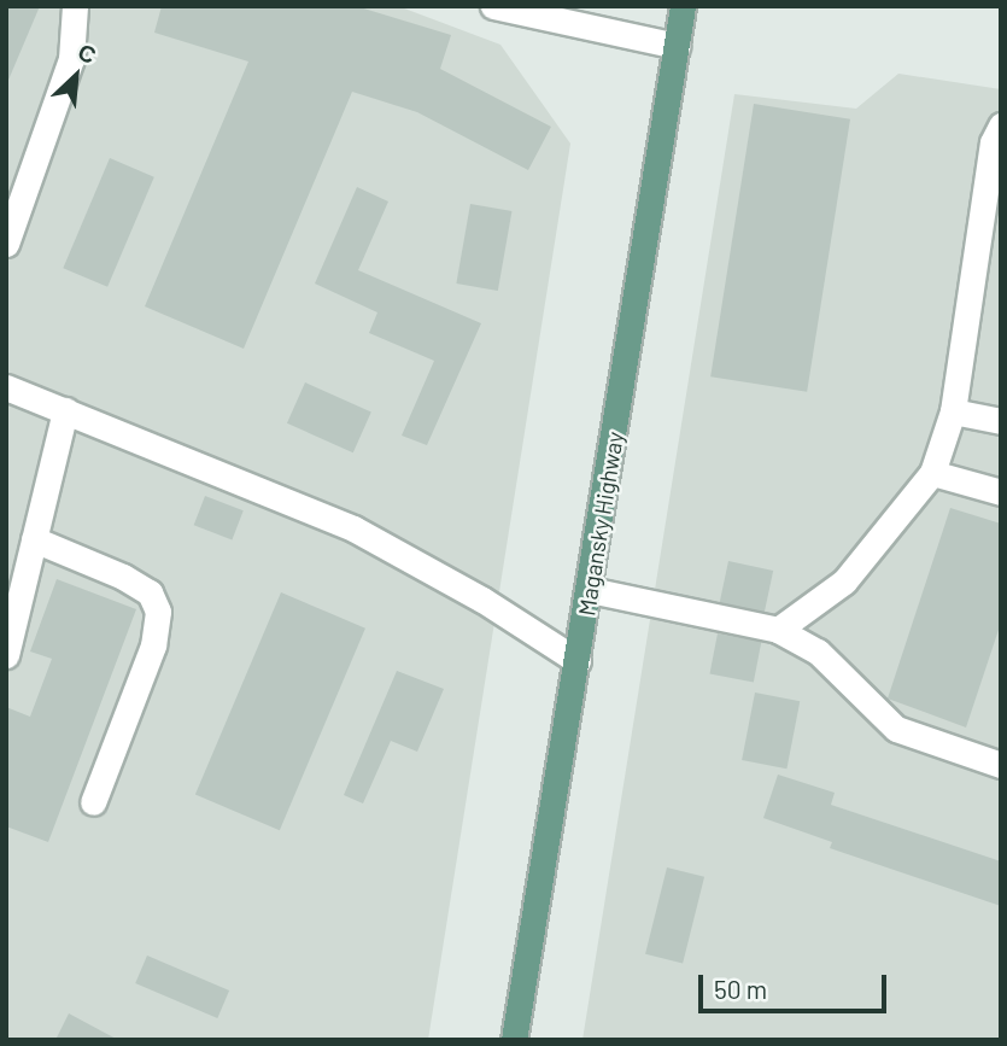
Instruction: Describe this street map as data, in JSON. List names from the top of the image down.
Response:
{
  "streets": {
    "main road": ["Magansky Highway"]
  },
  "scale_bar": "50 m",
  "north": "top right"
}
